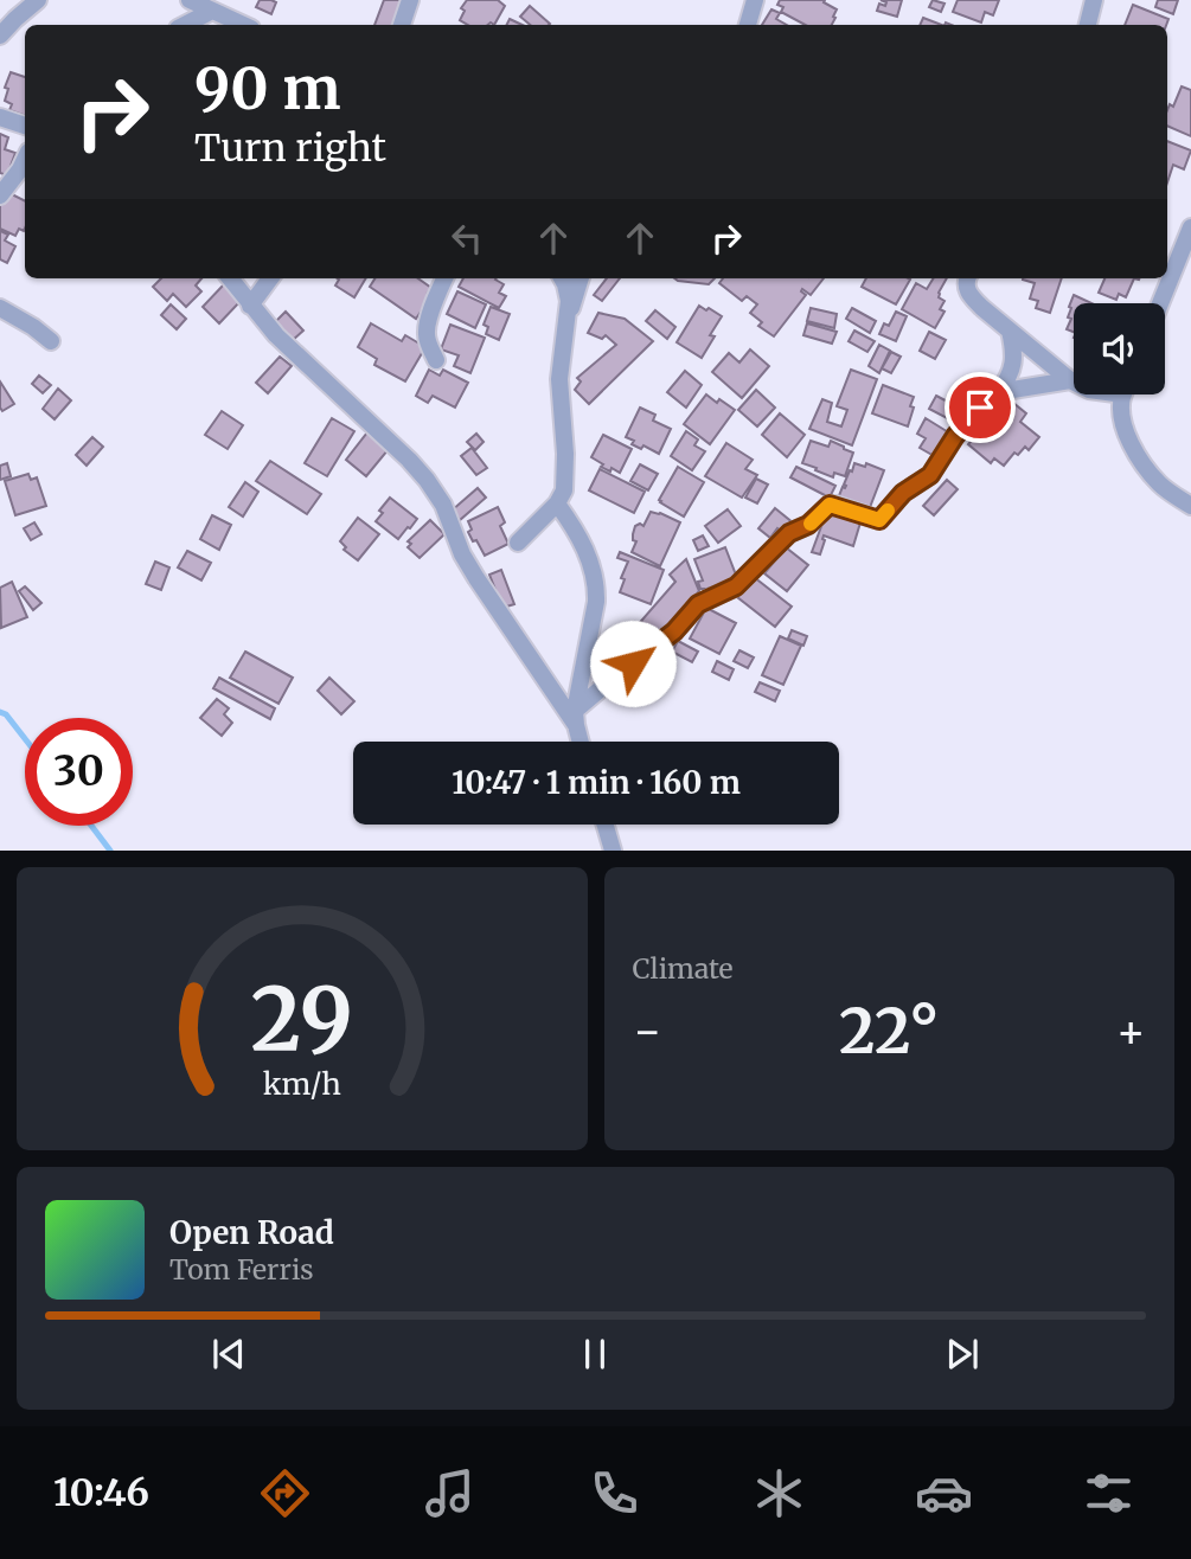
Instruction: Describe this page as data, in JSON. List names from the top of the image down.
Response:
{
  "page": {
    "turn": ["90 m", "Turn right"],
    "limit": "30",
    "trip": "10:47 · 1 min · 160 m",
    "tile": "Climate",
    "heat": ["−", "22°", "+"],
    "song": ["Open Road", "Tom Ferris"],
    "tabs": "10:46",
    "gauge": ["29", "km/h"]
  }
}
